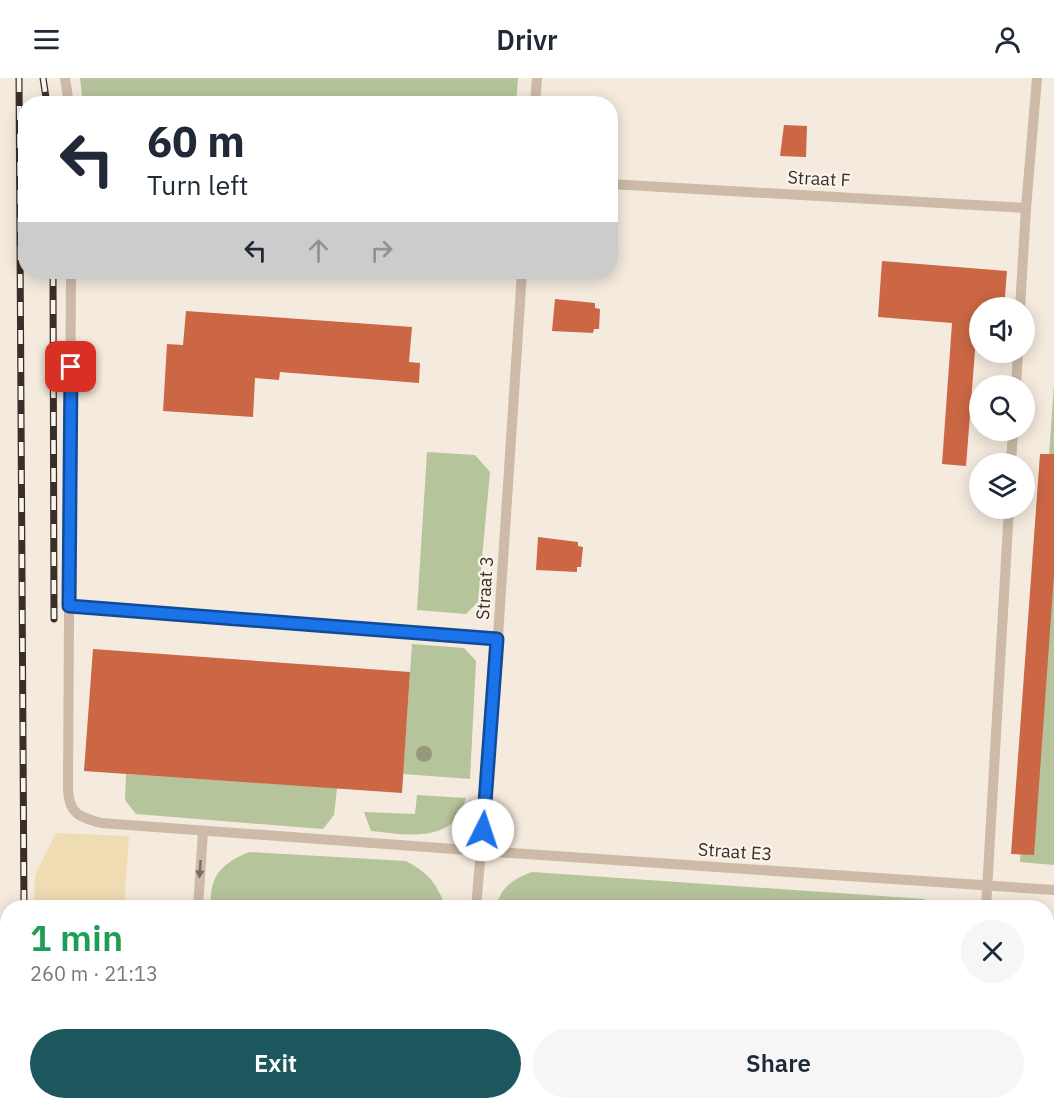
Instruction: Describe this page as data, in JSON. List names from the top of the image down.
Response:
{
  "streets": {
    "lane": ["Straat F", "Straat 3", "Straat E3"]
  },
  "crossings": [
    ["Straat 3", "Straat E3"]
  ],
  "page": {
    "header": "Drivr",
    "turn": ["60 m", "Turn left"],
    "heading": ["1 min", "260 m · 21:13"],
    "buttons": ["Exit", "Share"]
  }
}
